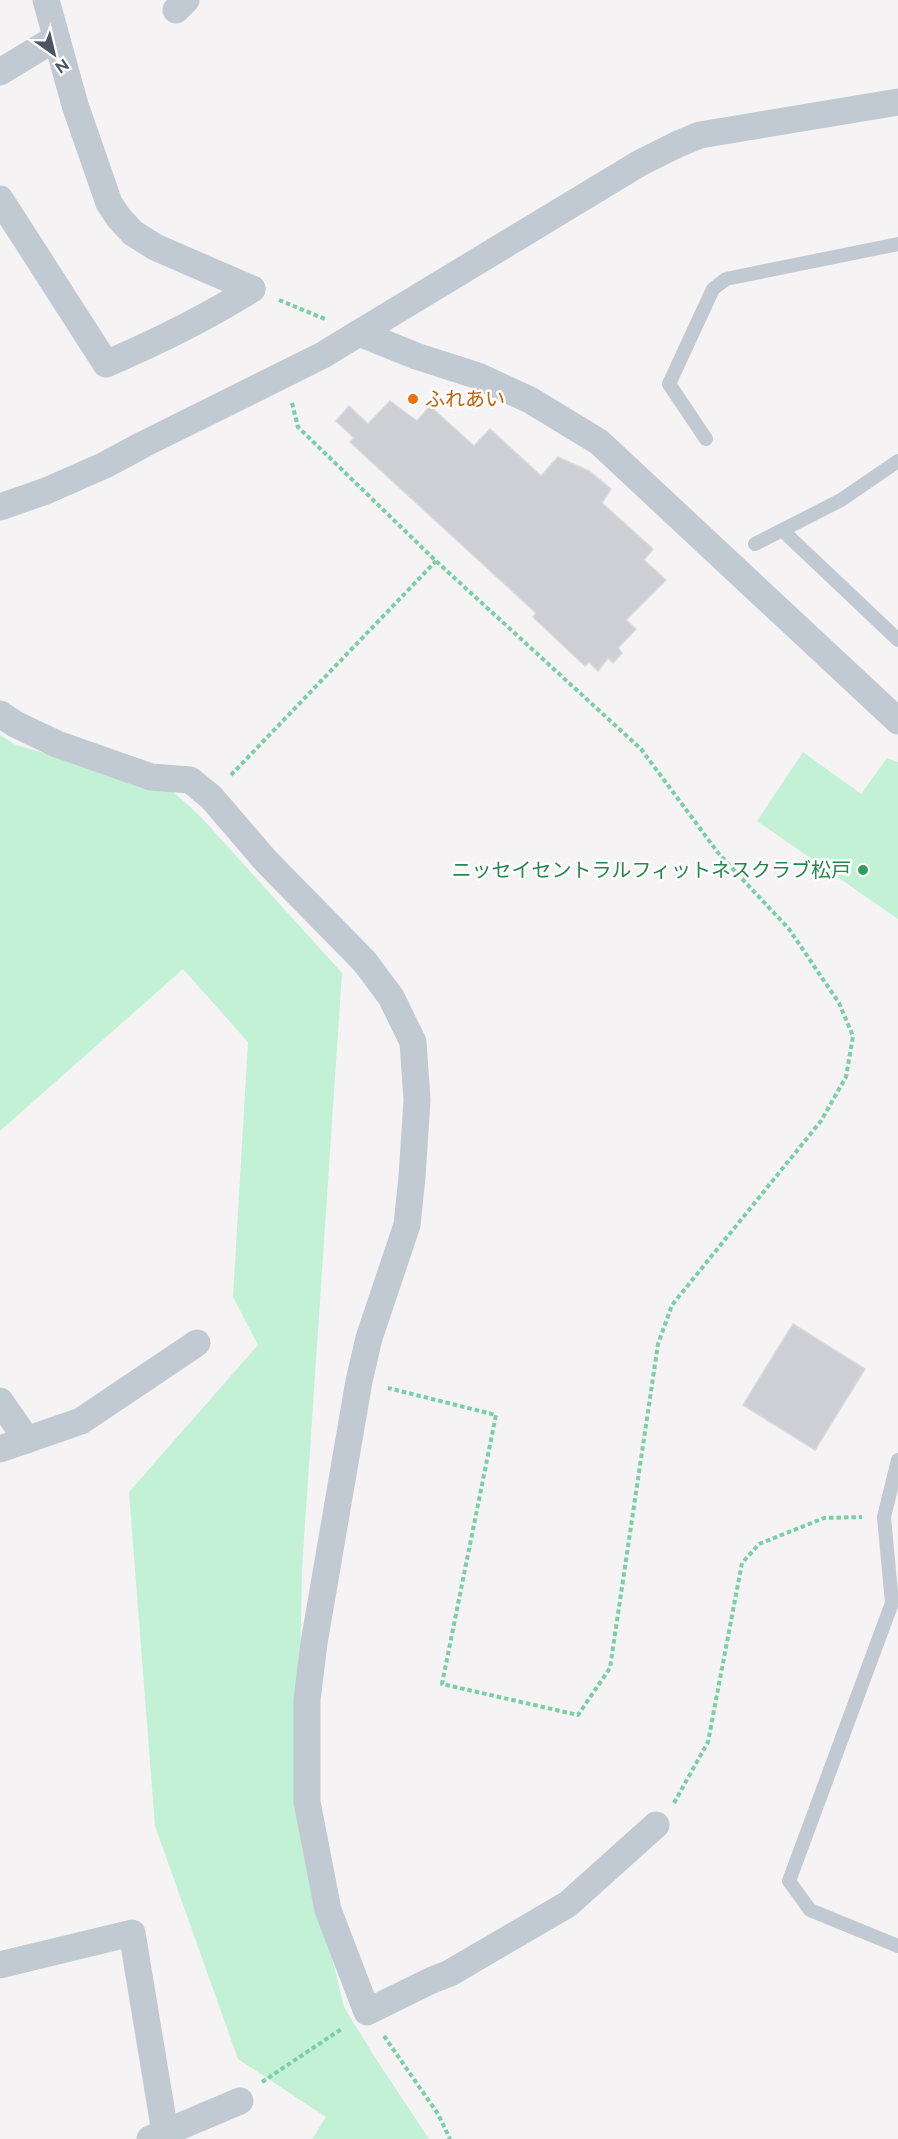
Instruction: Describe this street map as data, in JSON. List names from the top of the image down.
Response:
{
  "places": ["ふれあい", "ニッセイセントラルフィットネスクラブ松戸"],
  "north": "bottom right"
}
